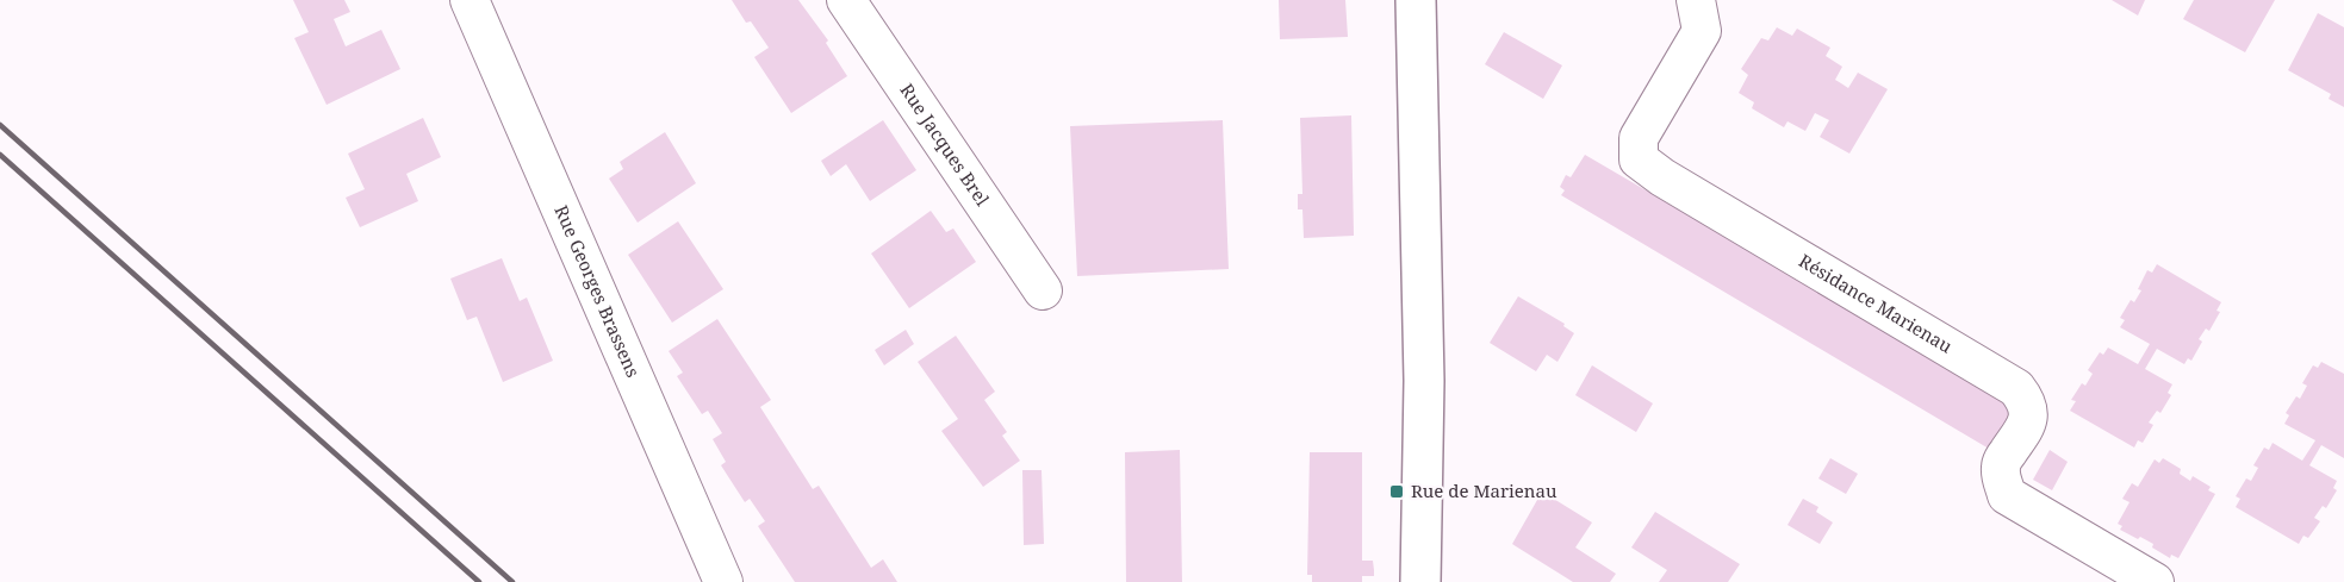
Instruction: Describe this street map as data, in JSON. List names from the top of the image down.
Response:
{
  "streets": {
    "street": ["Rue Jacques Brel", "Rue Georges Brassens", "Résidance Marienau"]
  },
  "places": {
    "transit": ["Rue de Marienau"]
  }
}
